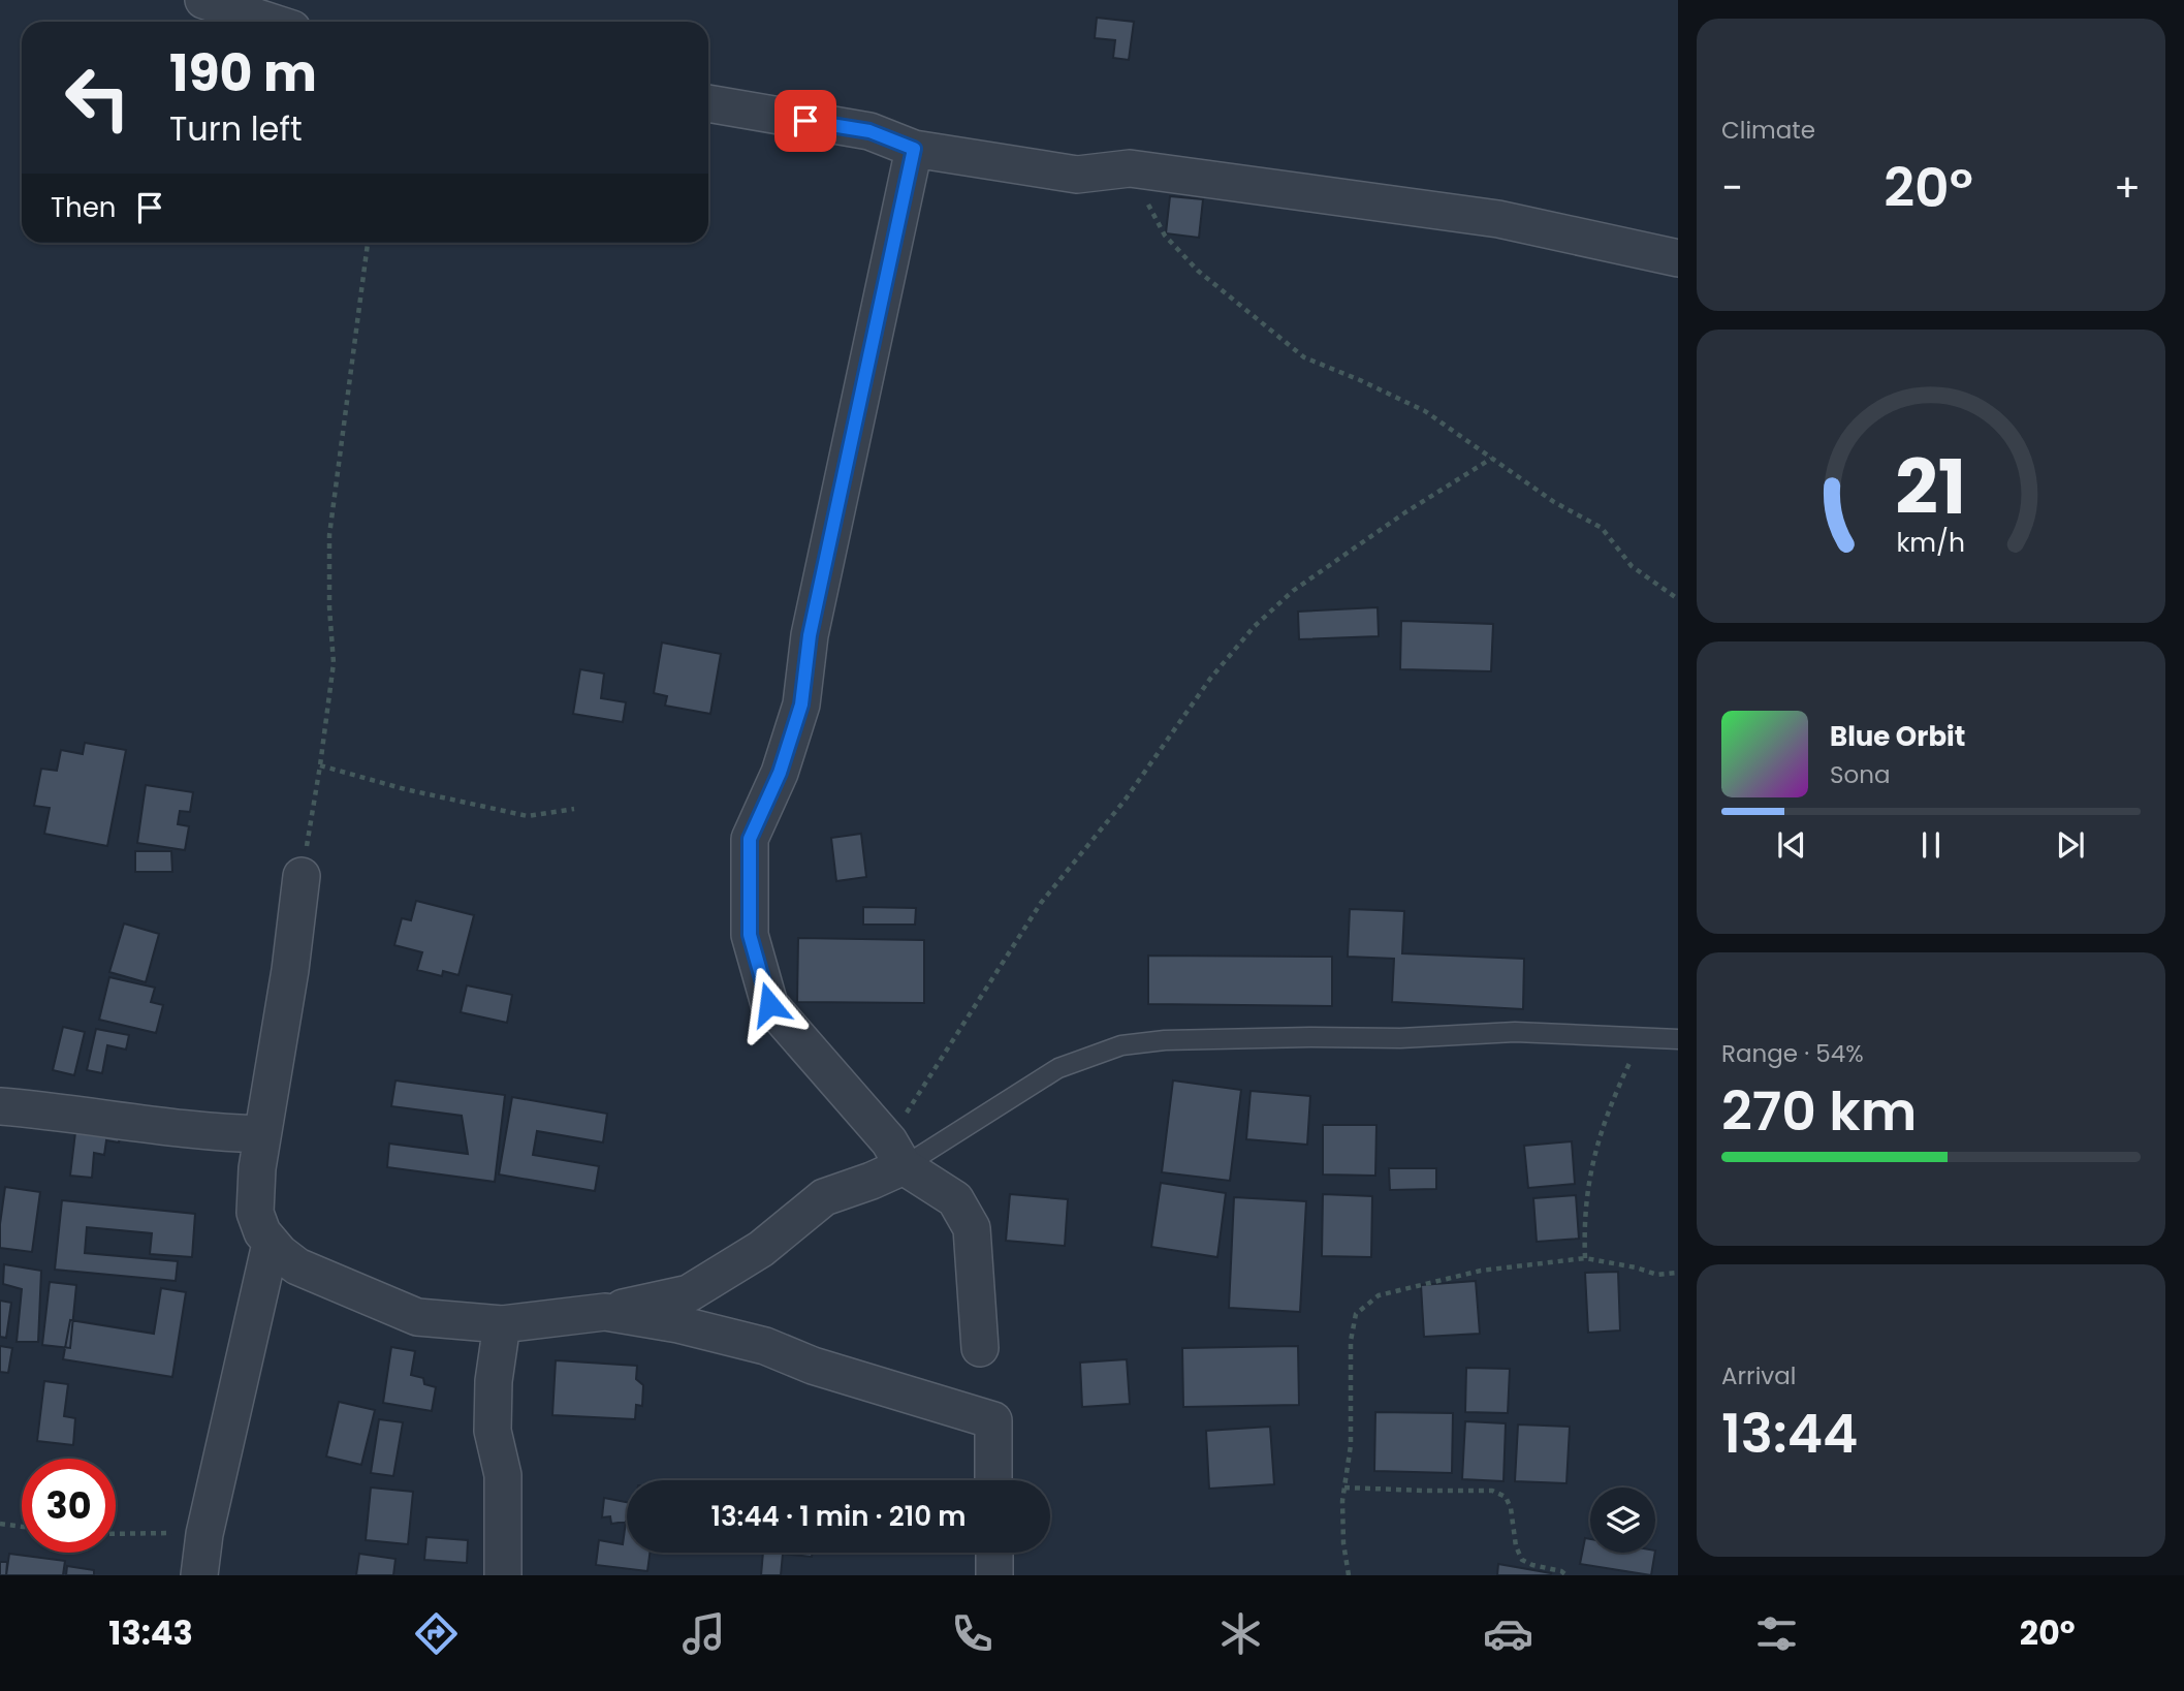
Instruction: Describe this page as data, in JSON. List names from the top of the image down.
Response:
{
  "page": {
    "tile": [
      "Climate",
      ["Range · 54%", "270 km"],
      ["Arrival", "13:44"]
    ],
    "turn": ["190 m", "Turn left"],
    "heat": ["−", "20°", "+"],
    "then": "Then",
    "song": ["Blue Orbit", "Sona"],
    "limit": "30",
    "trip": "13:44 · 1 min · 210 m",
    "tabs": ["13:43", "20°"],
    "gauge": ["21", "km/h"]
  }
}
